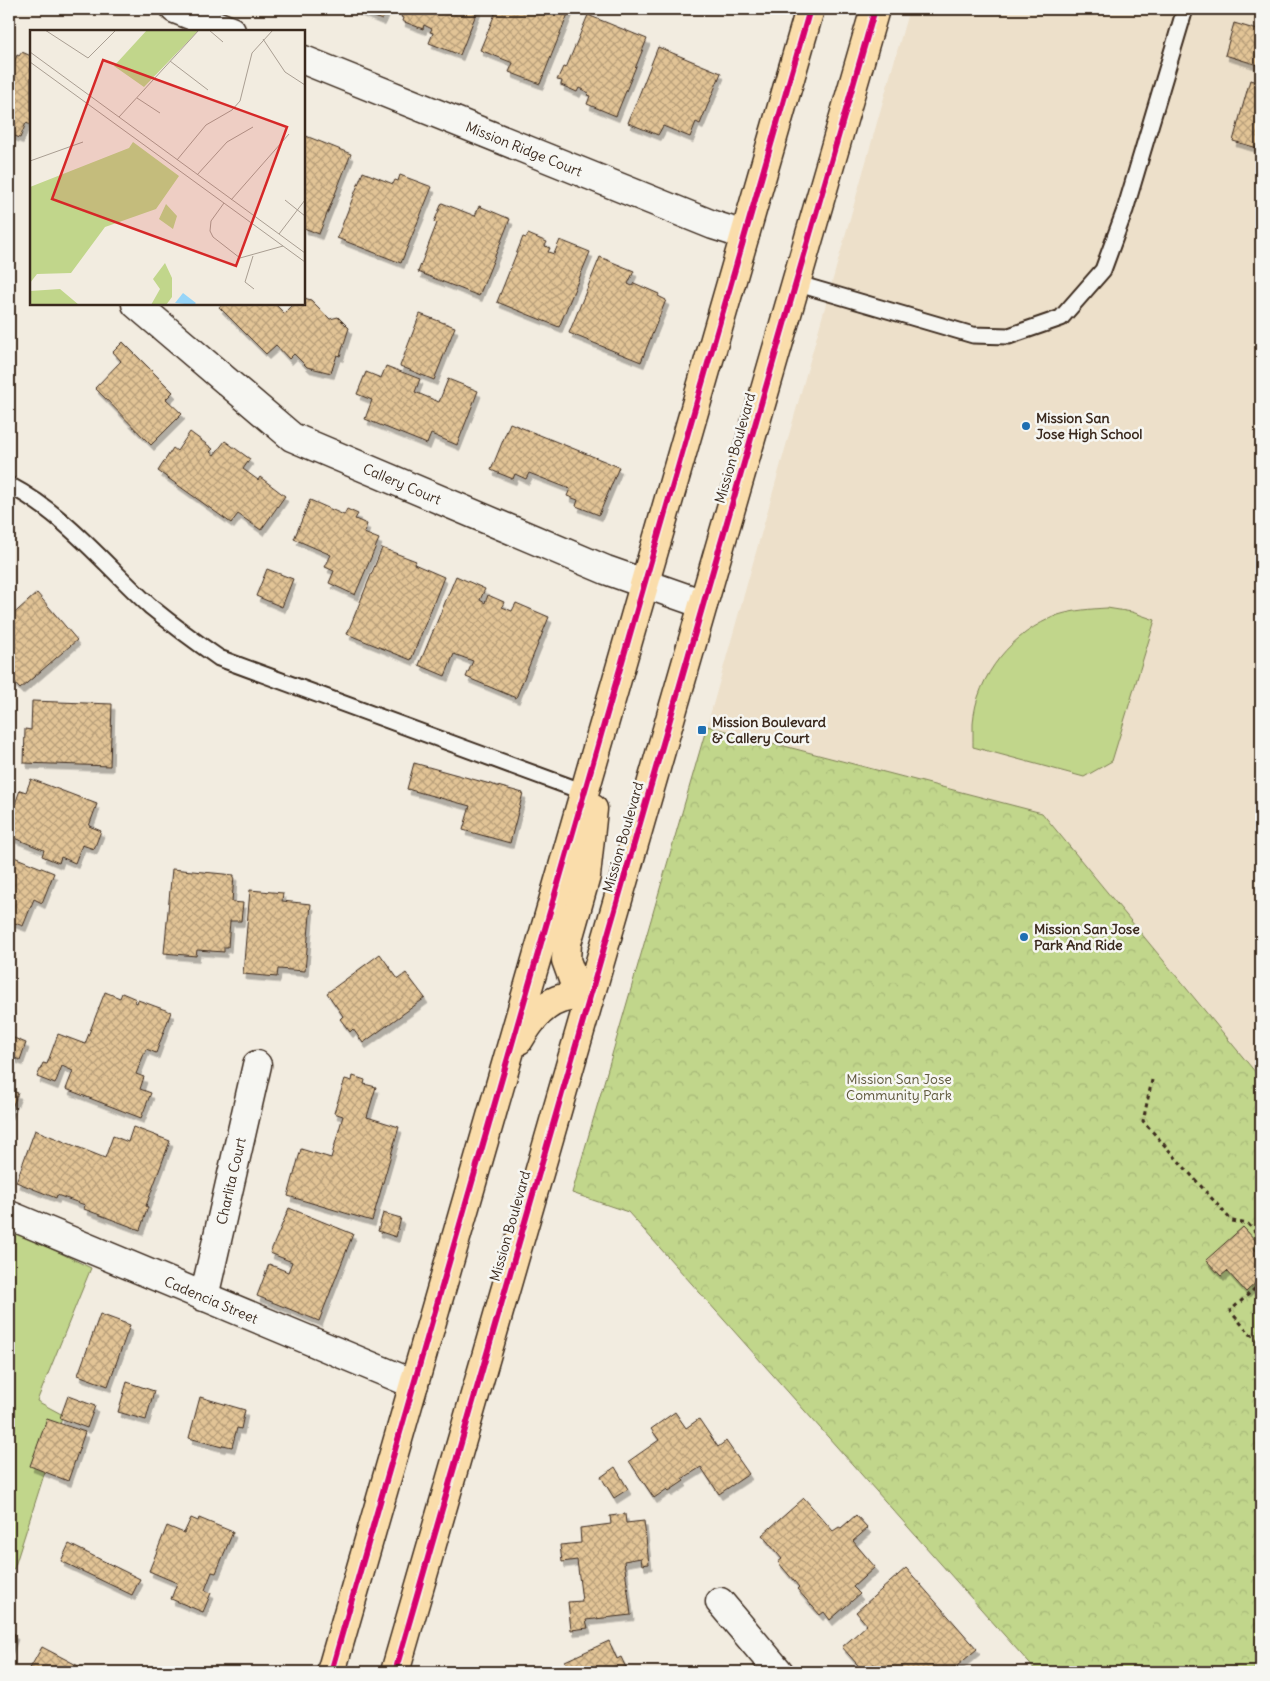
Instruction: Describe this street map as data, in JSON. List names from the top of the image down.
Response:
{
  "streets": {
    "main road": ["Mission Boulevard"],
    "street": [
      "Mission Ridge Court",
      "Callery Court",
      "Charlita Court",
      "Cadencia Street"
    ]
  },
  "crossings": [
    ["Mission Boulevard", "Callery Court"],
    ["Charlita Court", "Cadencia Street"]
  ],
  "parks": ["Mission San Jose Community Park"],
  "places": {
    "other": ["Mission San Jose High School", "Mission San Jose Park And Ride"],
    "transit": ["Mission Boulevard & Callery Court"]
  }
}
